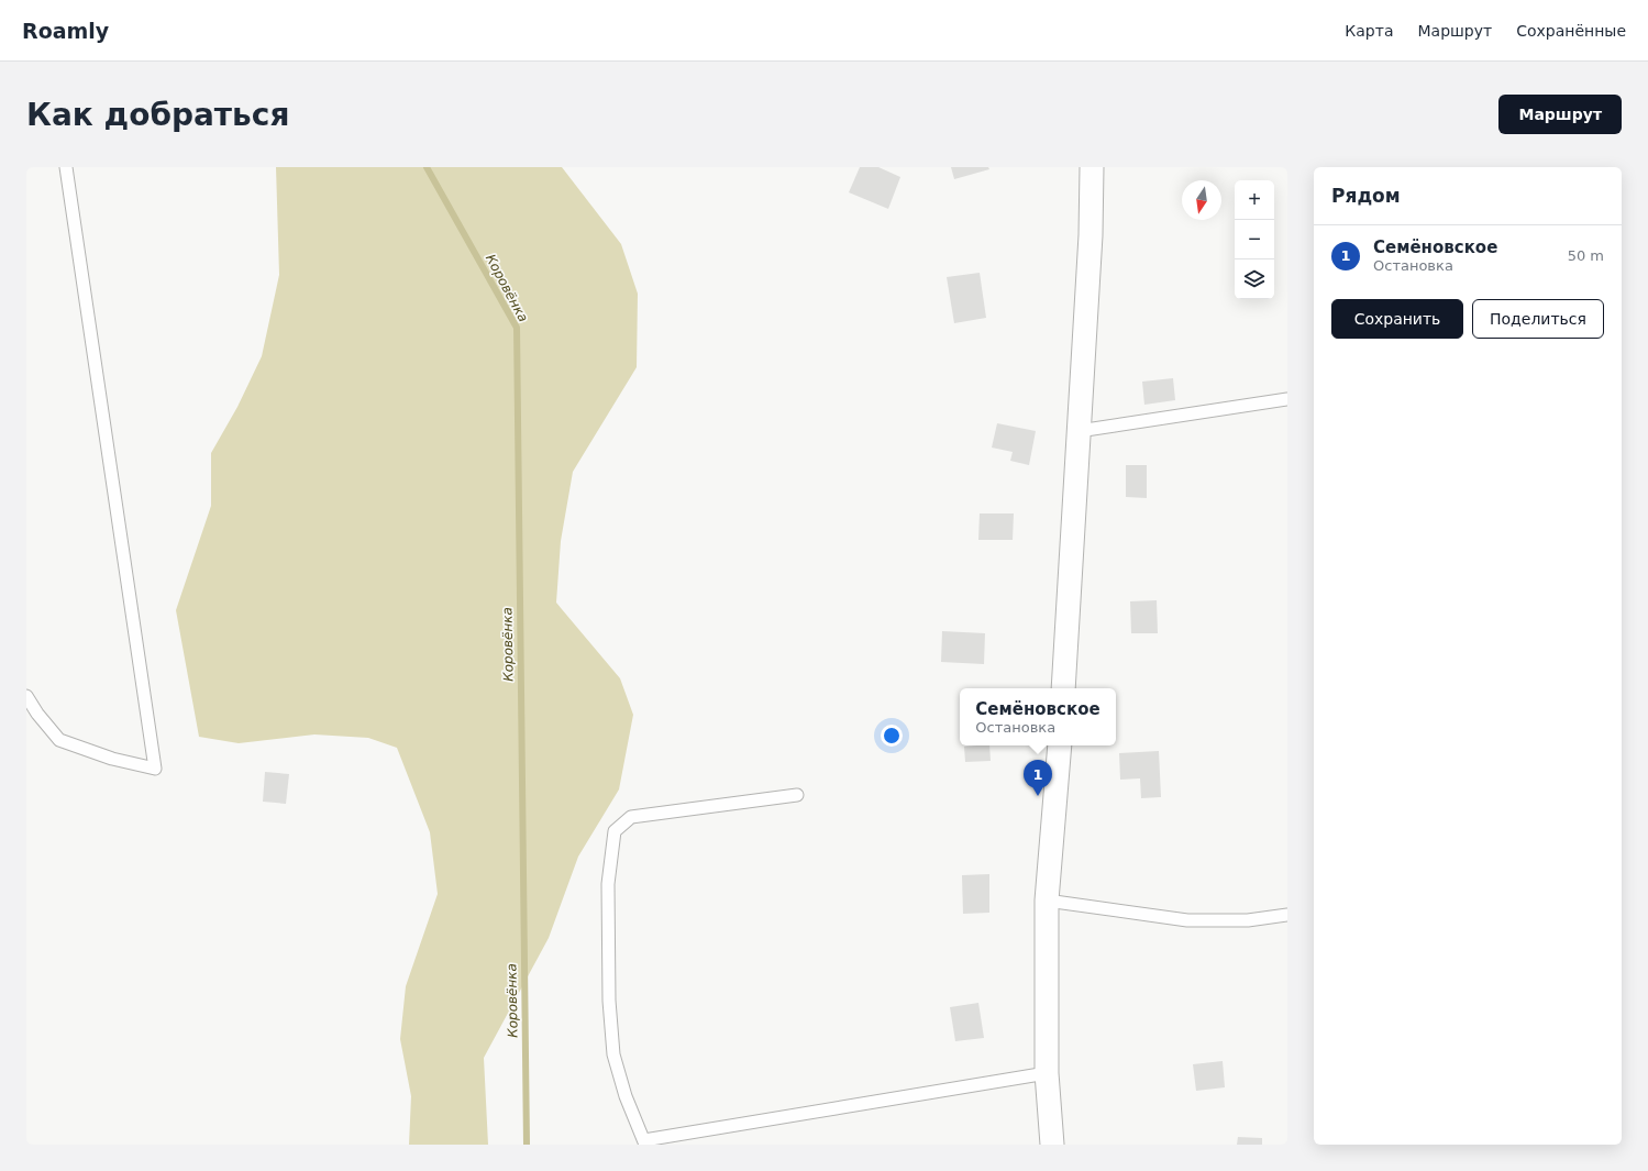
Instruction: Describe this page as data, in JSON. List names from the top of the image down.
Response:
{
  "water": ["Коровёнка"],
  "north": "bottom",
  "page": {
    "header": "Roamly",
    "nav": ["Карта", "Маршрут", "Сохранённые"],
    "buttons": [
      "Маршрут",
      ["Сохранить", "Поделиться"]
    ],
    "title": "Как добраться",
    "heading": "Рядом",
    "map_buttons": ["+", "−"],
    "list": [
      {
        "mark": "1",
        "name": "Семёновское",
        "note": "Остановка",
        "value": "50 m"
      }
    ],
    "popup": ["Семёновское", "Остановка"],
    "pins": "1"
  }
}
